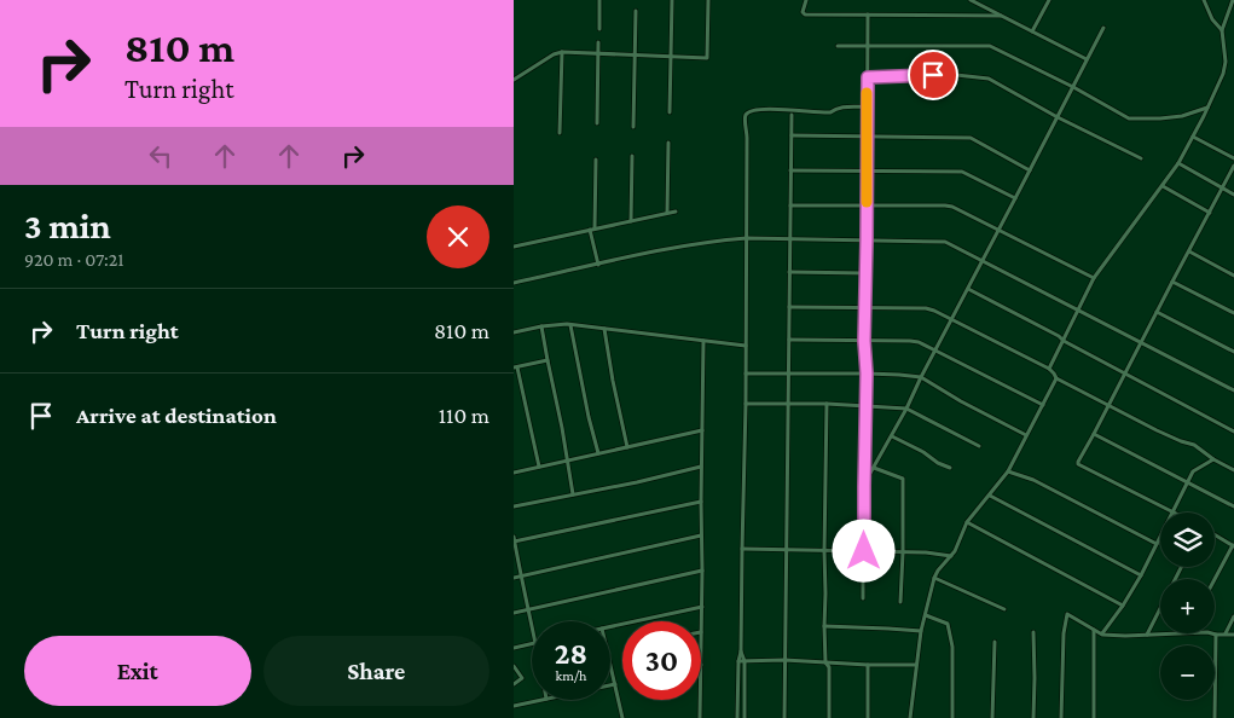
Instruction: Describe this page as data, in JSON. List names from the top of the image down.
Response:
{
  "page": {
    "turn": ["810 m", "Turn right"],
    "heading": ["3 min", "920 m · 07:21"],
    "list": [
      {
        "name": "Turn right",
        "value": "810 m"
      },
      {
        "name": "Arrive at destination",
        "value": "110 m"
      }
    ],
    "map_buttons": ["+", "−"],
    "speed": "28 km/h",
    "limit": "30",
    "buttons": ["Exit", "Share"]
  }
}
